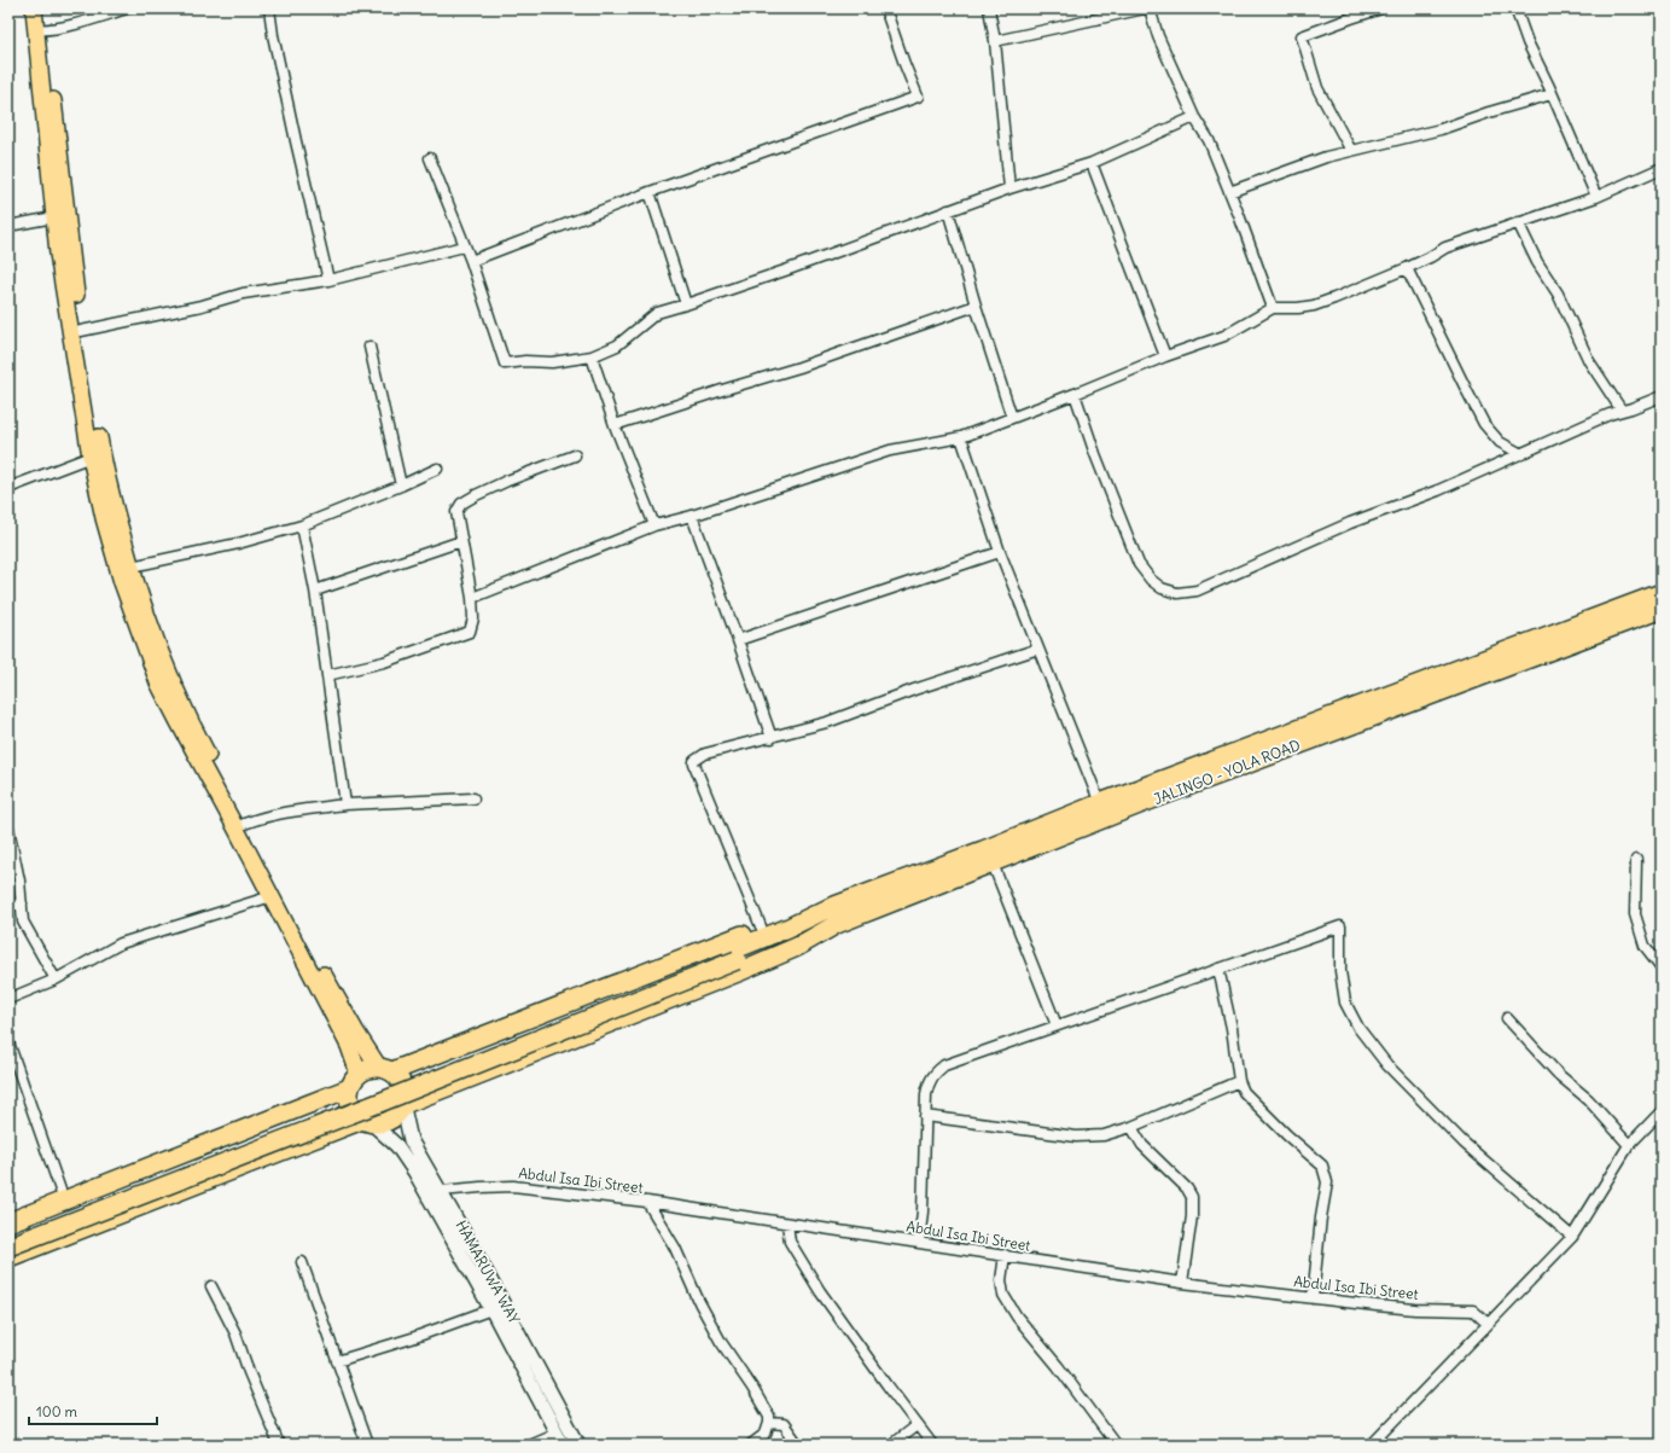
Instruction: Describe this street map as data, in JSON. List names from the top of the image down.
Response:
{
  "streets": {
    "highway": ["JALINGO - YOLA ROAD"],
    "main road": ["HAMARUWA WAY"],
    "street": ["Abdul Isa Ibi Street"]
  },
  "crossings": [
    ["JALINGO - YOLA ROAD", "HAMARUWA WAY"]
  ],
  "scale_bar": "100 m"
}
